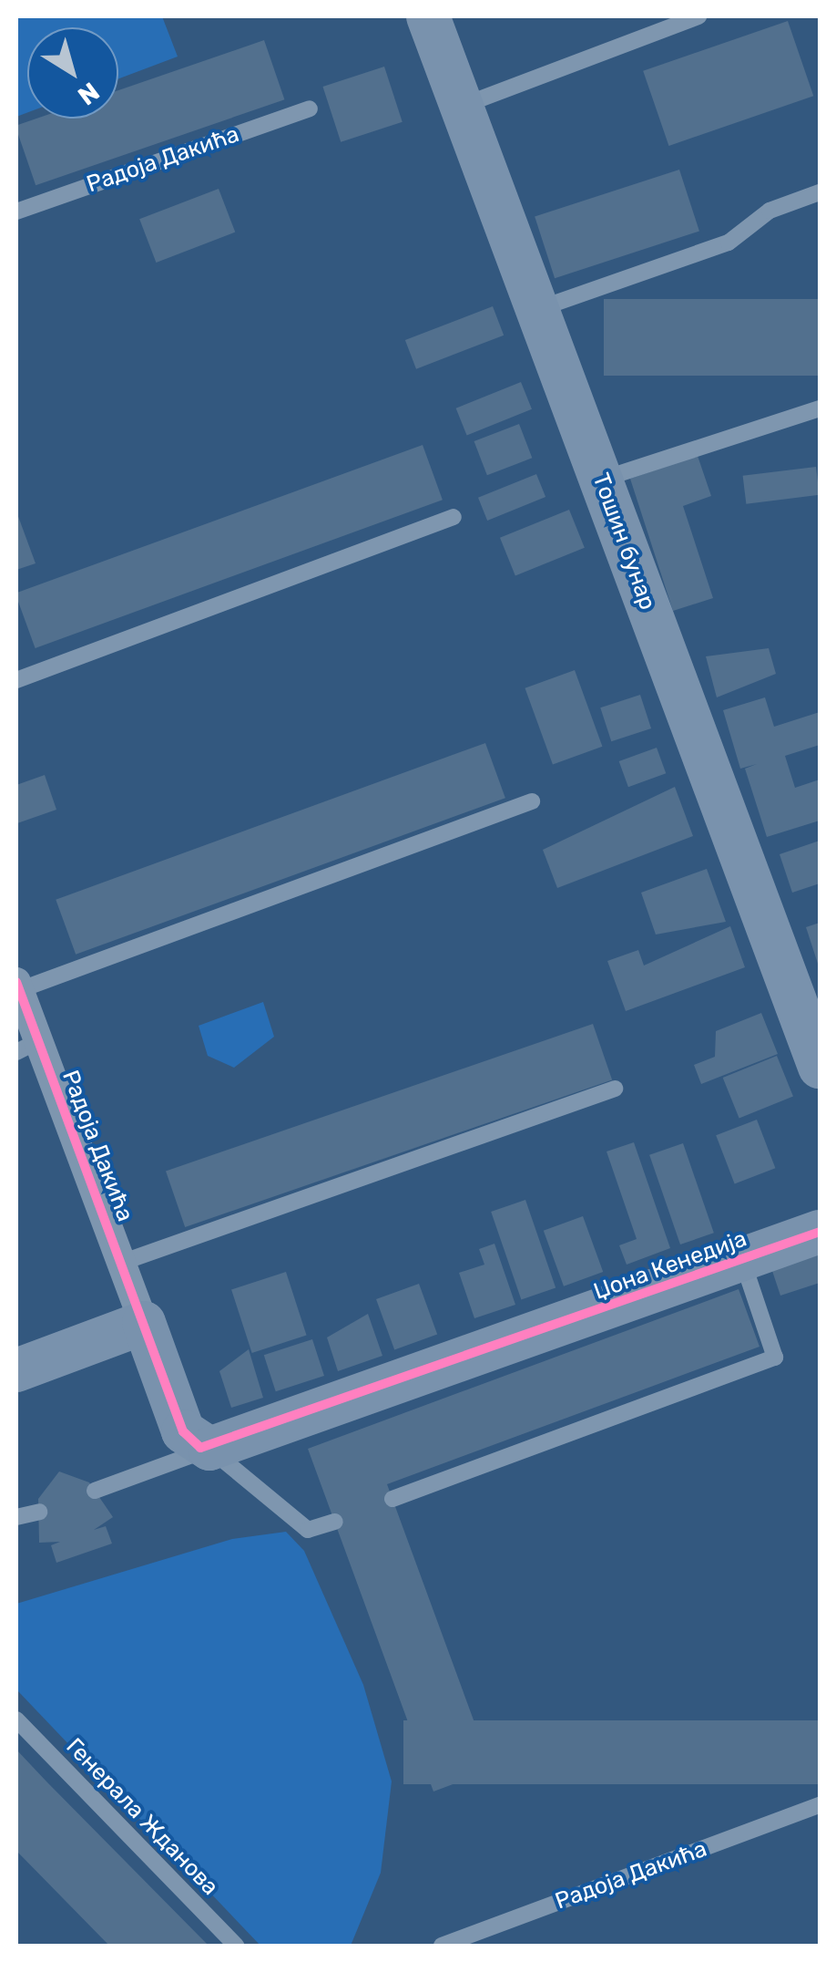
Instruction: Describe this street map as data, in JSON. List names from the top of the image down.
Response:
{
  "streets": {
    "main road": ["Тошин бунар", "Џона Кенедија"],
    "street": ["Радоја Дакића"],
    "lane": ["Генерала Жданова"]
  },
  "north": "bottom right"
}
